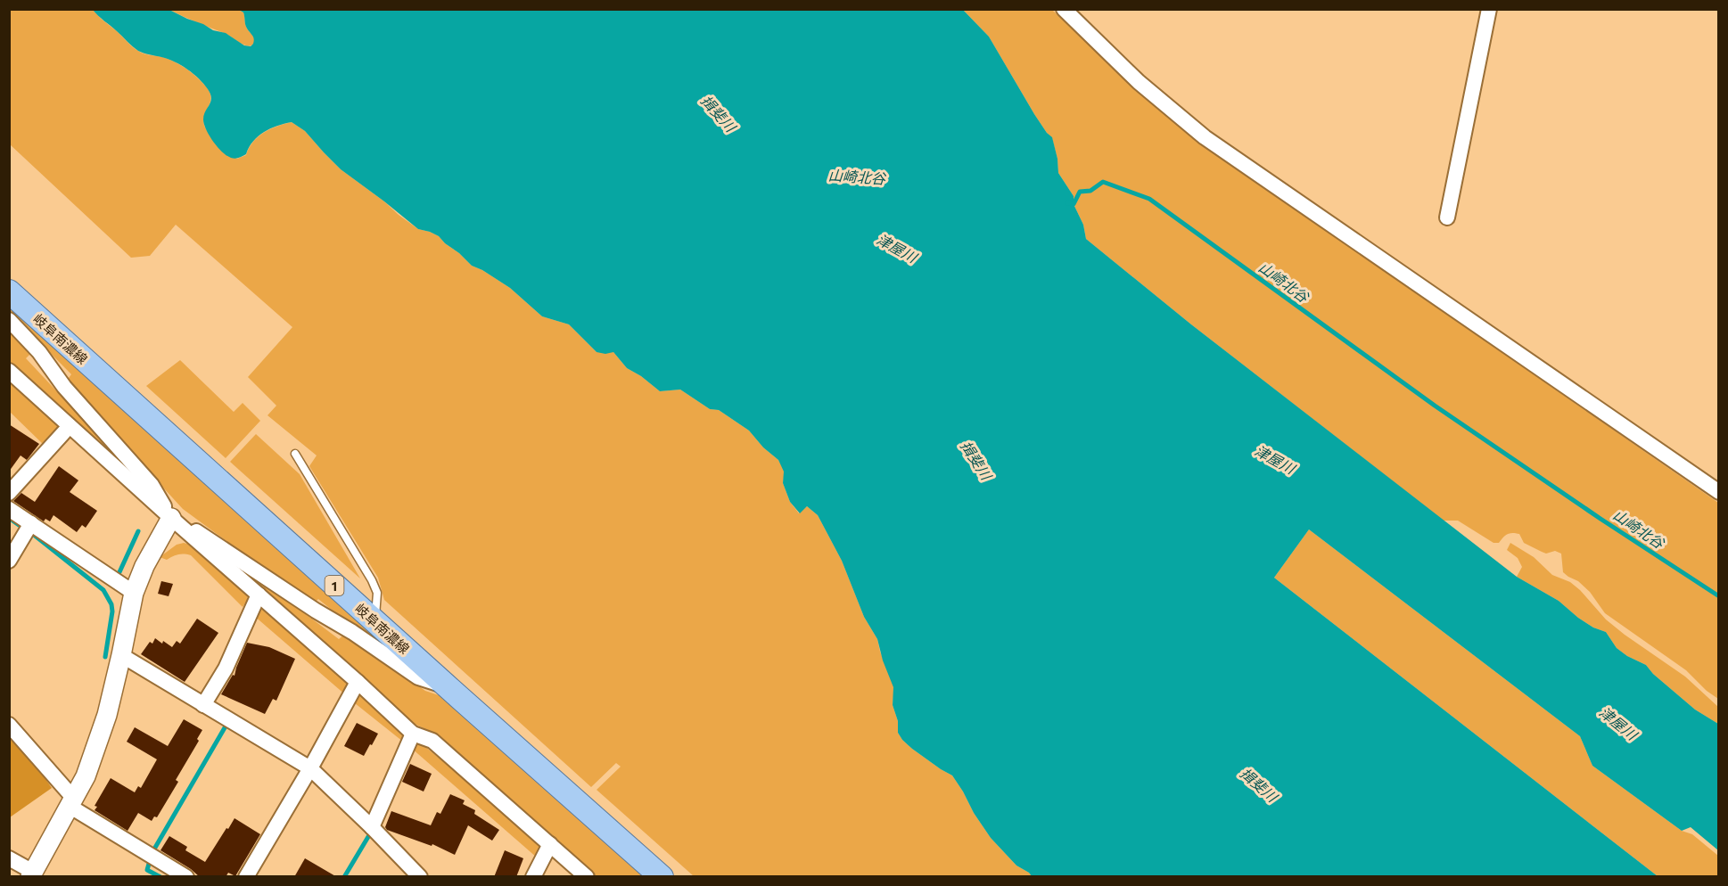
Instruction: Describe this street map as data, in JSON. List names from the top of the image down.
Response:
{
  "streets": {
    "main road": ["岐阜南濃線", "1"]
  },
  "water": ["揖斐川", "山崎北谷", "津屋川"]
}
